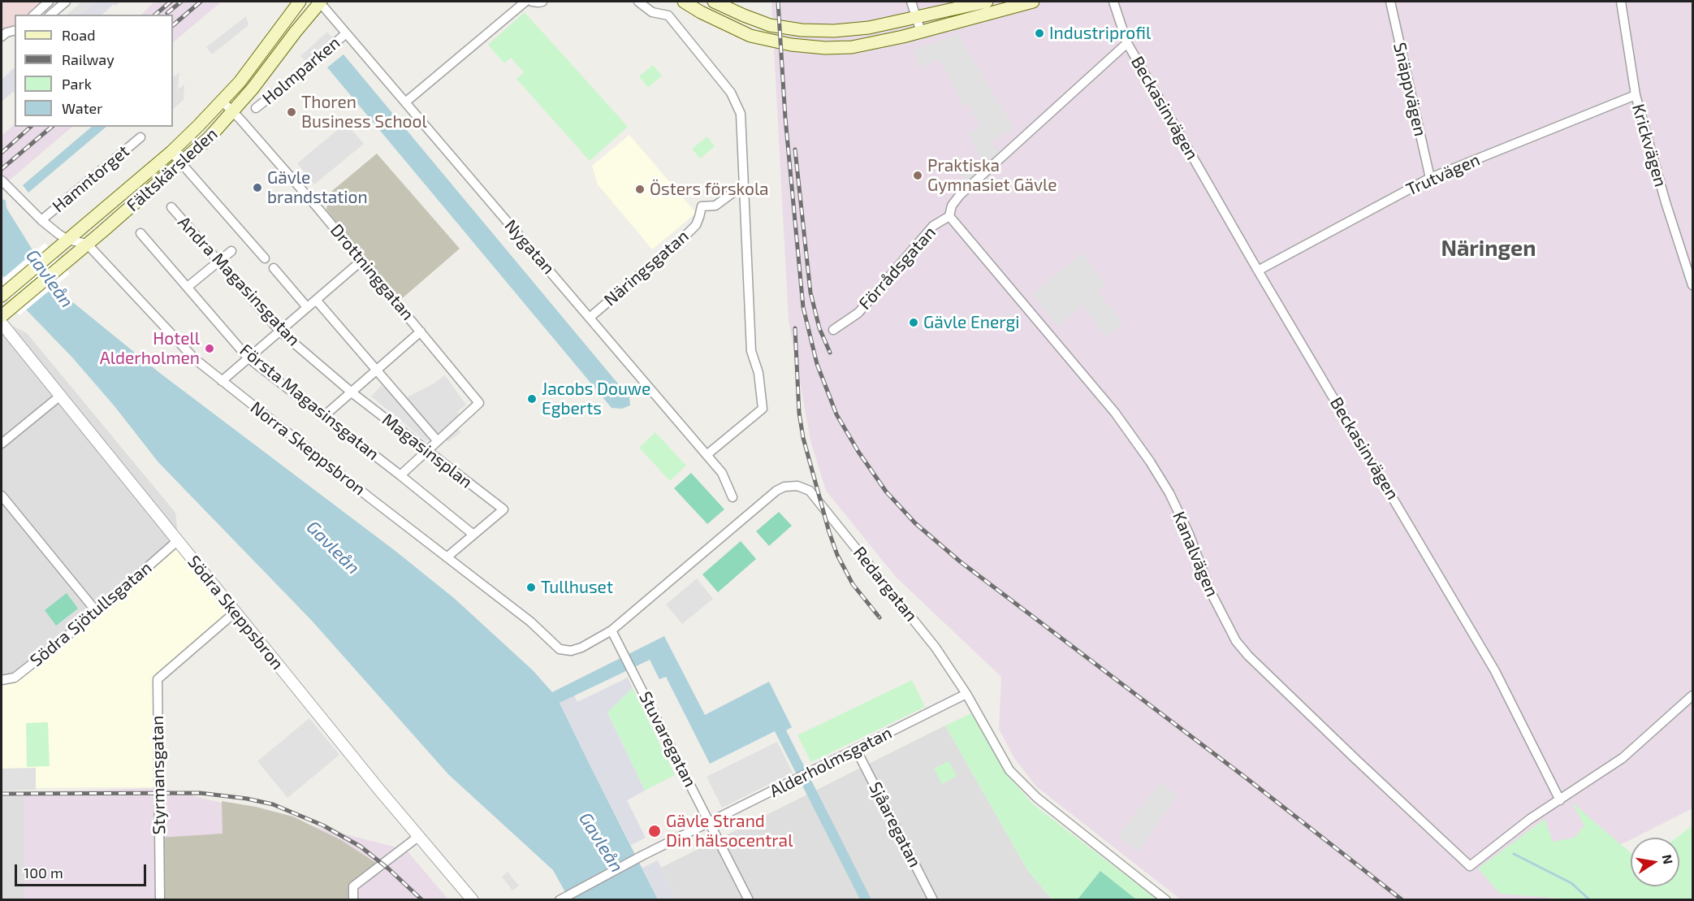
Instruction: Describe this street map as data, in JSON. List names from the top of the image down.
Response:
{
  "streets": {
    "main road": ["Fältskärsleden"],
    "street": [
      "Holmparken",
      "Snäppvägen",
      "Beckasinvägen",
      "Krickvägen",
      "Trutvägen",
      "Hamntorget",
      "Nygatan",
      "Näringsgatan",
      "Förrådsgatan",
      "Drottninggatan",
      "Andra Magasinsgatan",
      "Första Magasinsgatan",
      "Norra Skeppsbron",
      "Magasinsplan",
      "Kanalvägen",
      "Redargatan",
      "Södra Skeppsbron",
      "Södra Sjötullsgatan",
      "Stuvaregatan",
      "Alderholmsgatan",
      "Styrmansgatan",
      "Sjåaregatan"
    ]
  },
  "crossings": [
    ["Holmparken", "Nygatan"],
    ["Snäppvägen", "Trutvägen"],
    ["Beckasinvägen", "Trutvägen"],
    ["Beckasinvägen", "Förrådsgatan"],
    ["Beckasinvägen", "Kanalvägen"],
    ["Krickvägen", "Trutvägen"],
    ["Fältskärsleden", "Nygatan"],
    ["Fältskärsleden", "Drottninggatan"],
    ["Fältskärsleden", "Norra Skeppsbron"],
    ["Nygatan", "Näringsgatan"],
    ["Förrådsgatan", "Kanalvägen"],
    ["Andra Magasinsgatan", "Magasinsplan"],
    ["Första Magasinsgatan", "Magasinsplan"],
    ["Norra Skeppsbron", "Redargatan"],
    ["Redargatan", "Stuvaregatan"],
    ["Redargatan", "Alderholmsgatan"],
    ["Södra Skeppsbron", "Södra Sjötullsgatan"],
    ["Södra Skeppsbron", "Styrmansgatan"],
    ["Stuvaregatan", "Alderholmsgatan"],
    ["Alderholmsgatan", "Sjåaregatan"]
  ],
  "districts": ["Näringen"],
  "water": ["Gavleån"],
  "places": [
    "Industriprofil",
    "Thoren Business School",
    "Praktiska Gymnasiet Gävle",
    "Gävle brandstation",
    "Östers förskola",
    "Gävle Energi",
    "Hotell Alderholmen",
    "Jacobs Douwe Egberts",
    "Tullhuset",
    "Gävle Strand Din hälsocentral"
  ],
  "legend": [
    "Road",
    "Railway",
    "Park",
    "Water"
  ],
  "scale_bar": "100 m",
  "north": "right"
}
